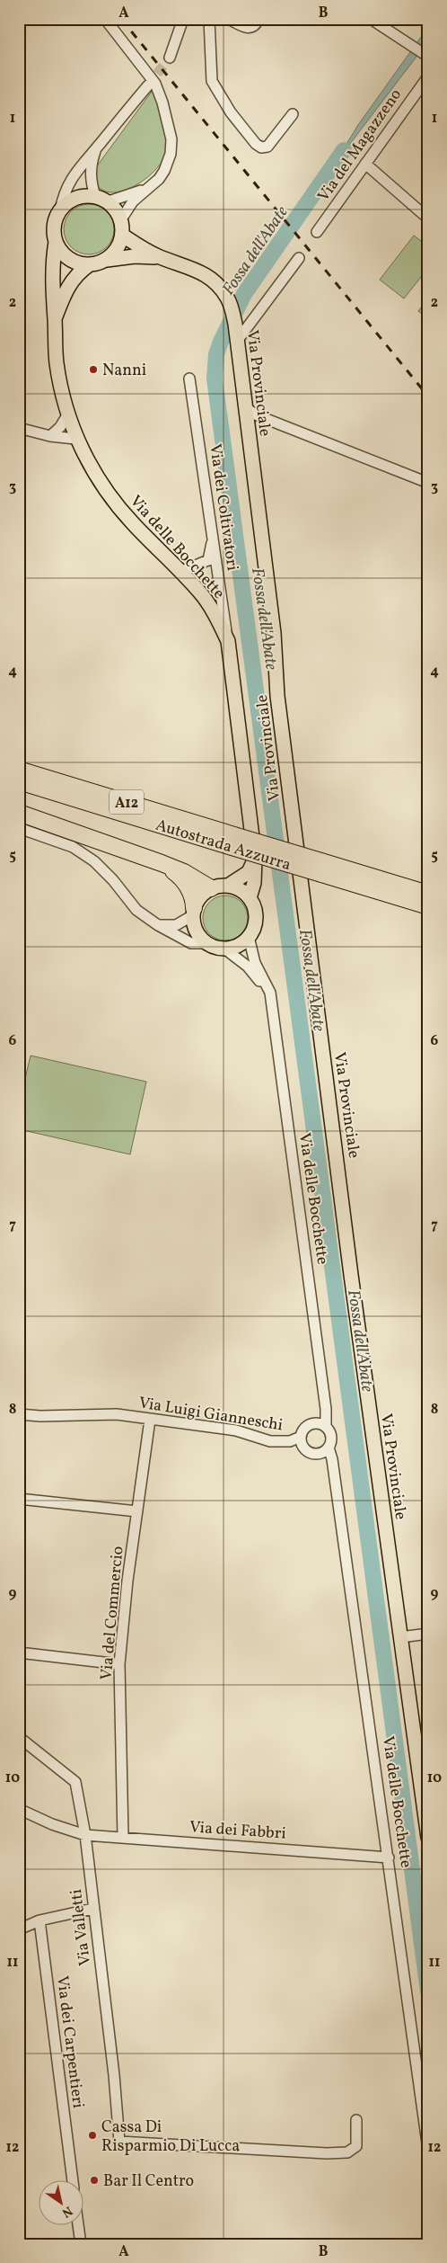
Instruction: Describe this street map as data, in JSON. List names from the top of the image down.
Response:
{
  "streets": {
    "highway": ["A12", "Autostrada Azzurra"],
    "main road": ["Via Provinciale", "Via delle Bocchette"],
    "street": [
      "Via del Magazzeno",
      "Via dei Coltivatori",
      "Via Luigi Gianneschi",
      "Via del Commercio",
      "Via dei Fabbri",
      "Via Valletti",
      "Via dei Carpentieri"
    ]
  },
  "crossings": [
    ["Via Provinciale", "Via delle Bocchette"],
    ["Via dei Coltivatori", "Via delle Bocchette"],
    ["Via delle Bocchette", "Via Luigi Gianneschi"],
    ["Via delle Bocchette", "Via dei Fabbri"],
    ["Via Luigi Gianneschi", "Via del Commercio"],
    ["Via del Commercio", "Via dei Fabbri"],
    ["Via dei Fabbri", "Via Valletti"]
  ],
  "water": ["Fossa dell'Abate"],
  "places": ["Nanni", "Cassa Di Risparmio Di Lucca", "Bar Il Centro"],
  "north": "bottom right",
  "grid": {
    "columns": ["A", "B"],
    "rows": [
      "1",
      "2",
      "3",
      "4",
      "5",
      "6",
      "7",
      "8",
      "9",
      "10",
      "11",
      "12"
    ]
  }
}
